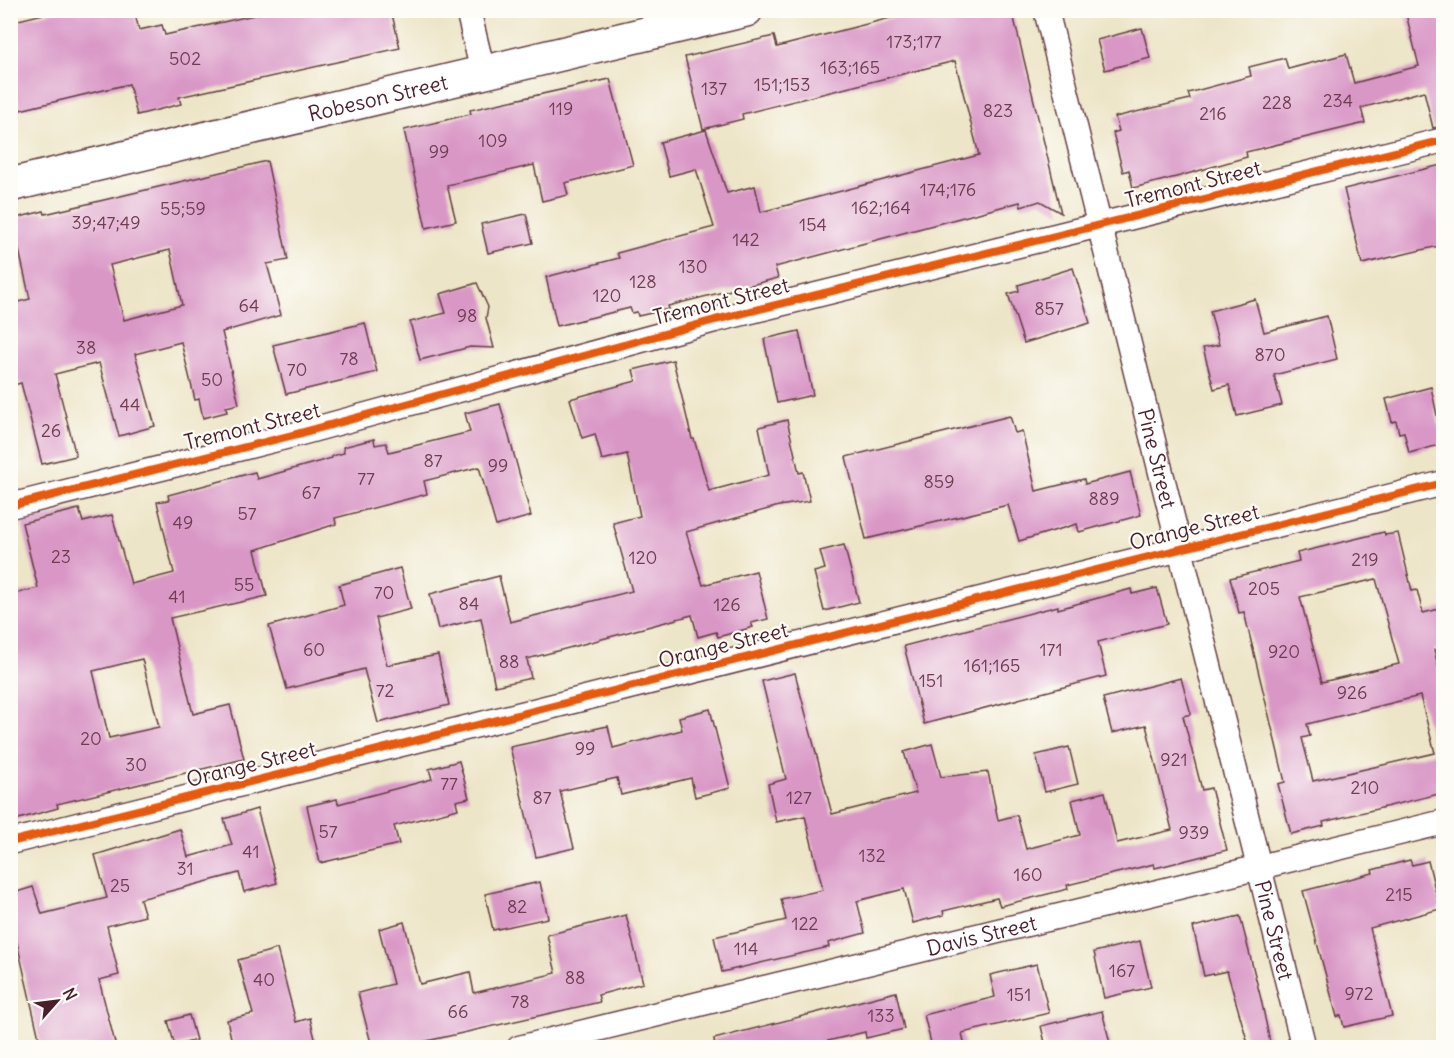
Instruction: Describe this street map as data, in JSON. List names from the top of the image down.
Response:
{
  "streets": {
    "main road": ["Robeson Street"],
    "street": [
      "Tremont Street",
      "Pine Street",
      "Orange Street",
      "Davis Street"
    ]
  },
  "crossings": [
    ["Tremont Street", "Pine Street"],
    ["Pine Street", "Orange Street"],
    ["Pine Street", "Davis Street"]
  ],
  "house_numbers": [
    "173;177",
    "502",
    "163;165",
    "151;153",
    "137",
    "234",
    "228",
    "119",
    "823",
    "216",
    "109",
    "99",
    "174;176",
    "162;164",
    "55;59",
    "39;47;49",
    "154",
    "142",
    "130",
    "128",
    "120",
    "64",
    "857",
    "98",
    "38",
    "870",
    "78",
    "70",
    "50",
    "44",
    "26",
    "87",
    "99",
    "77",
    "859",
    "67",
    "889",
    "57",
    "49",
    "23",
    "120",
    "219",
    "55",
    "205",
    "70",
    "41",
    "84",
    "126",
    "60",
    "171",
    "920",
    "88",
    "161;165",
    "151",
    "72",
    "926",
    "20",
    "99",
    "921",
    "30",
    "77",
    "210",
    "87",
    "127",
    "57",
    "939",
    "41",
    "132",
    "31",
    "160",
    "25",
    "215",
    "82",
    "122",
    "114",
    "167",
    "88",
    "40",
    "972",
    "151",
    "78",
    "66",
    "133"
  ],
  "north": "top right"
}
